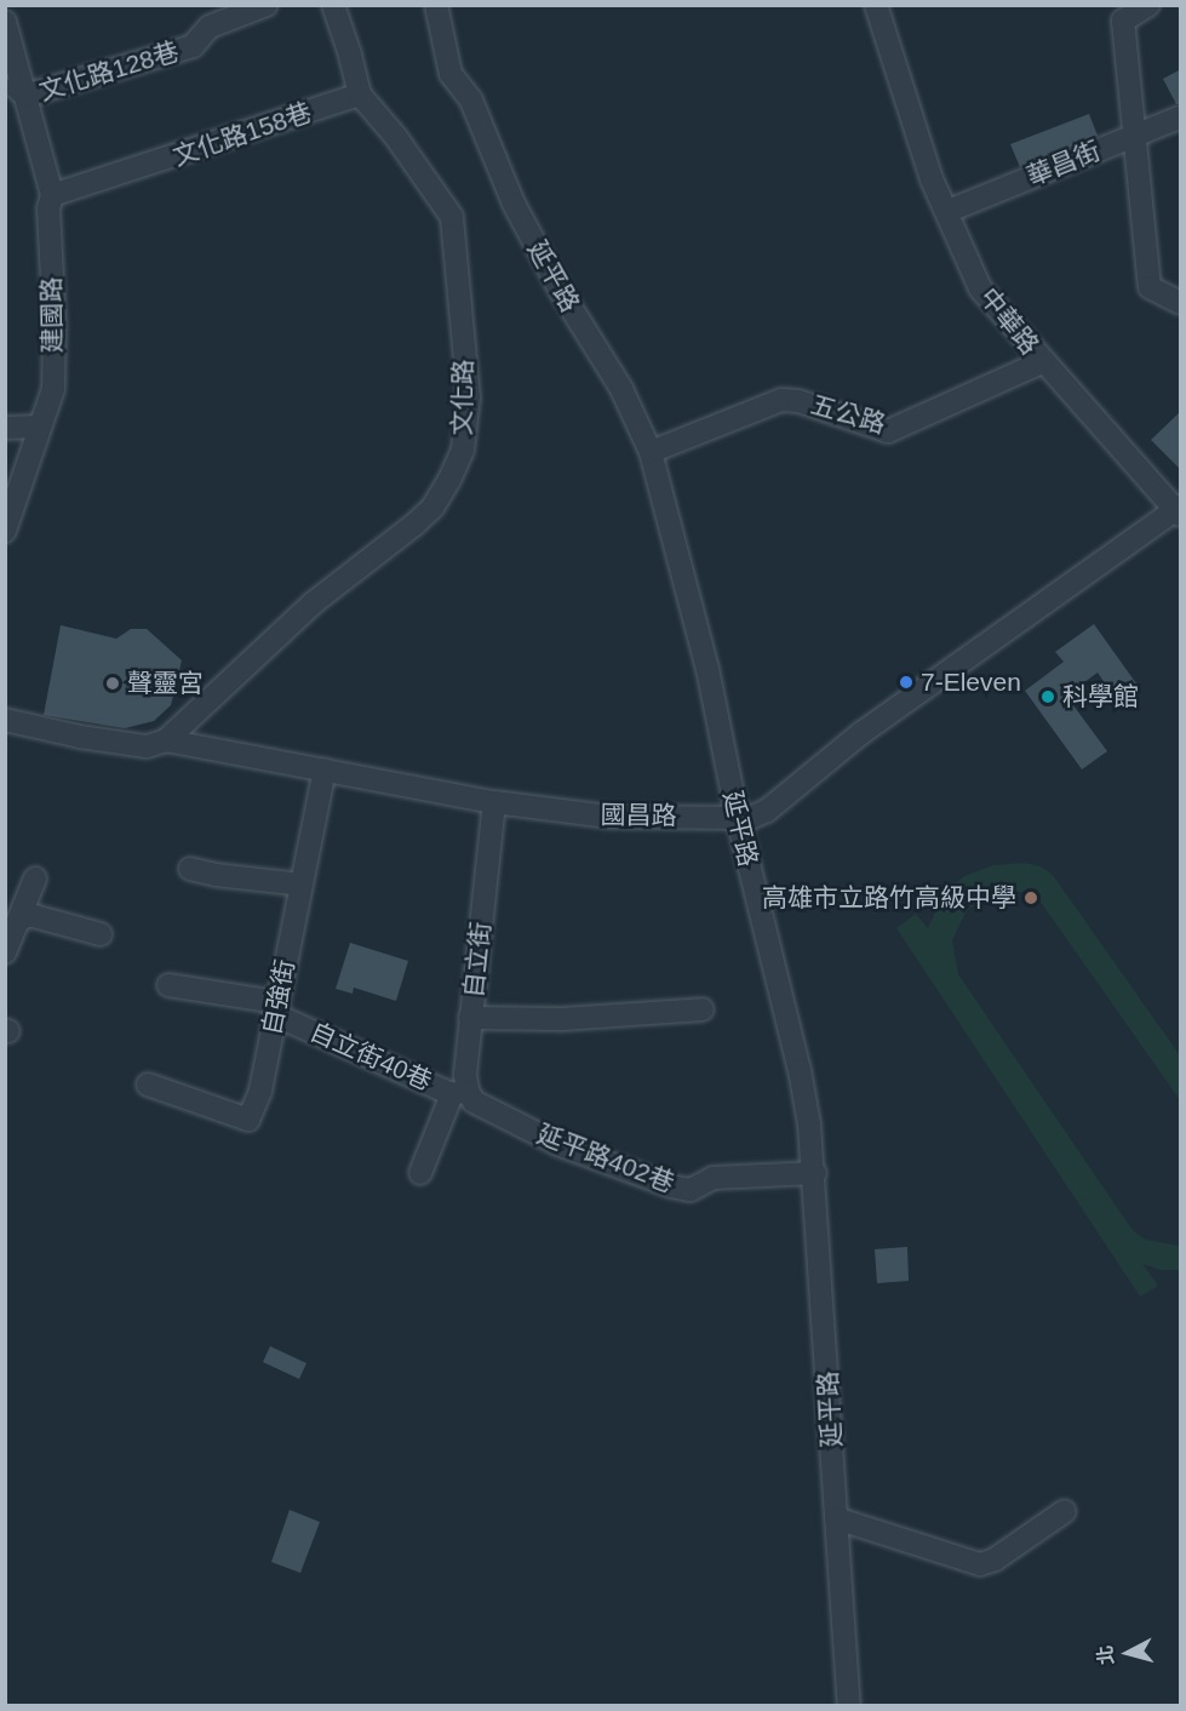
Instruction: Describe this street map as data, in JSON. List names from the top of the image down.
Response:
{
  "streets": {
    "street": [
      "文化路128巷",
      "文化路158巷",
      "華昌街",
      "延平路",
      "建國路",
      "中華路",
      "文化路",
      "五公路",
      "國昌路",
      "自立街",
      "自強街",
      "自立街40巷",
      "延平路402巷"
    ]
  },
  "crossings": [
    ["文化路128巷", "建國路"],
    ["文化路158巷", "建國路"],
    ["文化路158巷", "文化路"],
    ["華昌街", "中華路"],
    ["延平路", "五公路"],
    ["延平路", "國昌路"],
    ["延平路", "延平路402巷"],
    ["中華路", "五公路"],
    ["中華路", "國昌路"],
    ["文化路", "國昌路"],
    ["國昌路", "自立街"],
    ["國昌路", "自強街"],
    ["自立街", "自立街40巷"],
    ["自立街", "延平路402巷"],
    ["自強街", "自立街40巷"],
    ["自立街40巷", "延平路402巷"]
  ],
  "places": [
    "7-Eleven",
    "聲靈宮",
    "科學館",
    "高雄市立路竹高級中學"
  ],
  "north": "left"
}
